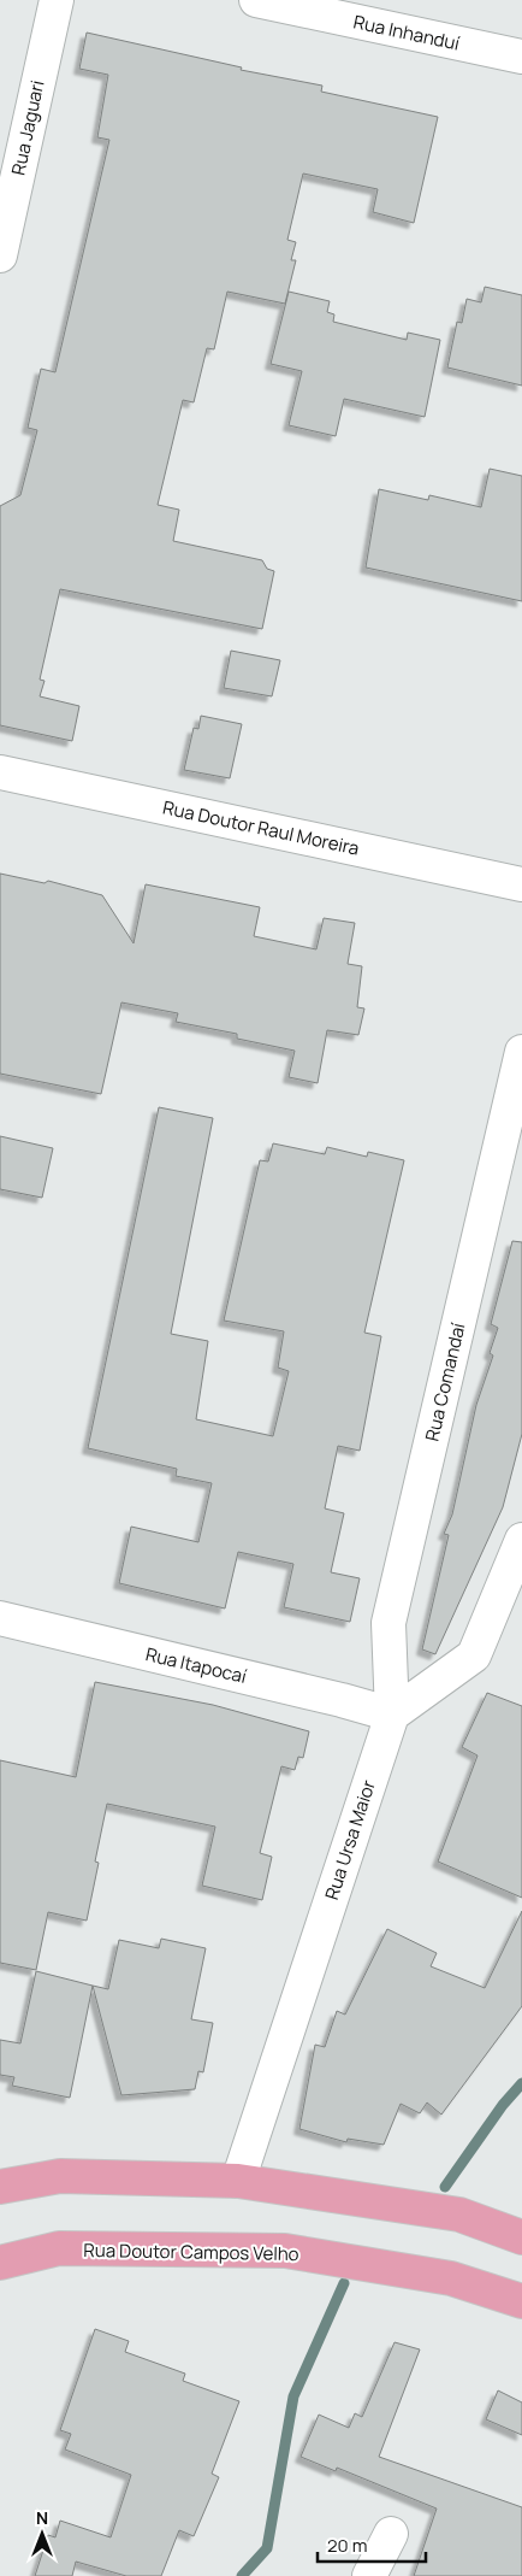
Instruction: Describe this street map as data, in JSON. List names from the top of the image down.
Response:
{
  "streets": {
    "main road": ["Rua Doutor Campos Velho"],
    "street": [
      "Rua Inhanduí",
      "Rua Jaguari",
      "Rua Doutor Raul Moreira",
      "Rua Comandaí",
      "Rua Itapocaí",
      "Rua Ursa Maior"
    ]
  },
  "crossings": [
    ["Rua Comandaí", "Rua Itapocaí"],
    ["Rua Comandaí", "Rua Ursa Maior"],
    ["Rua Itapocaí", "Rua Ursa Maior"]
  ],
  "scale_bar": "20 m",
  "north": "top"
}
